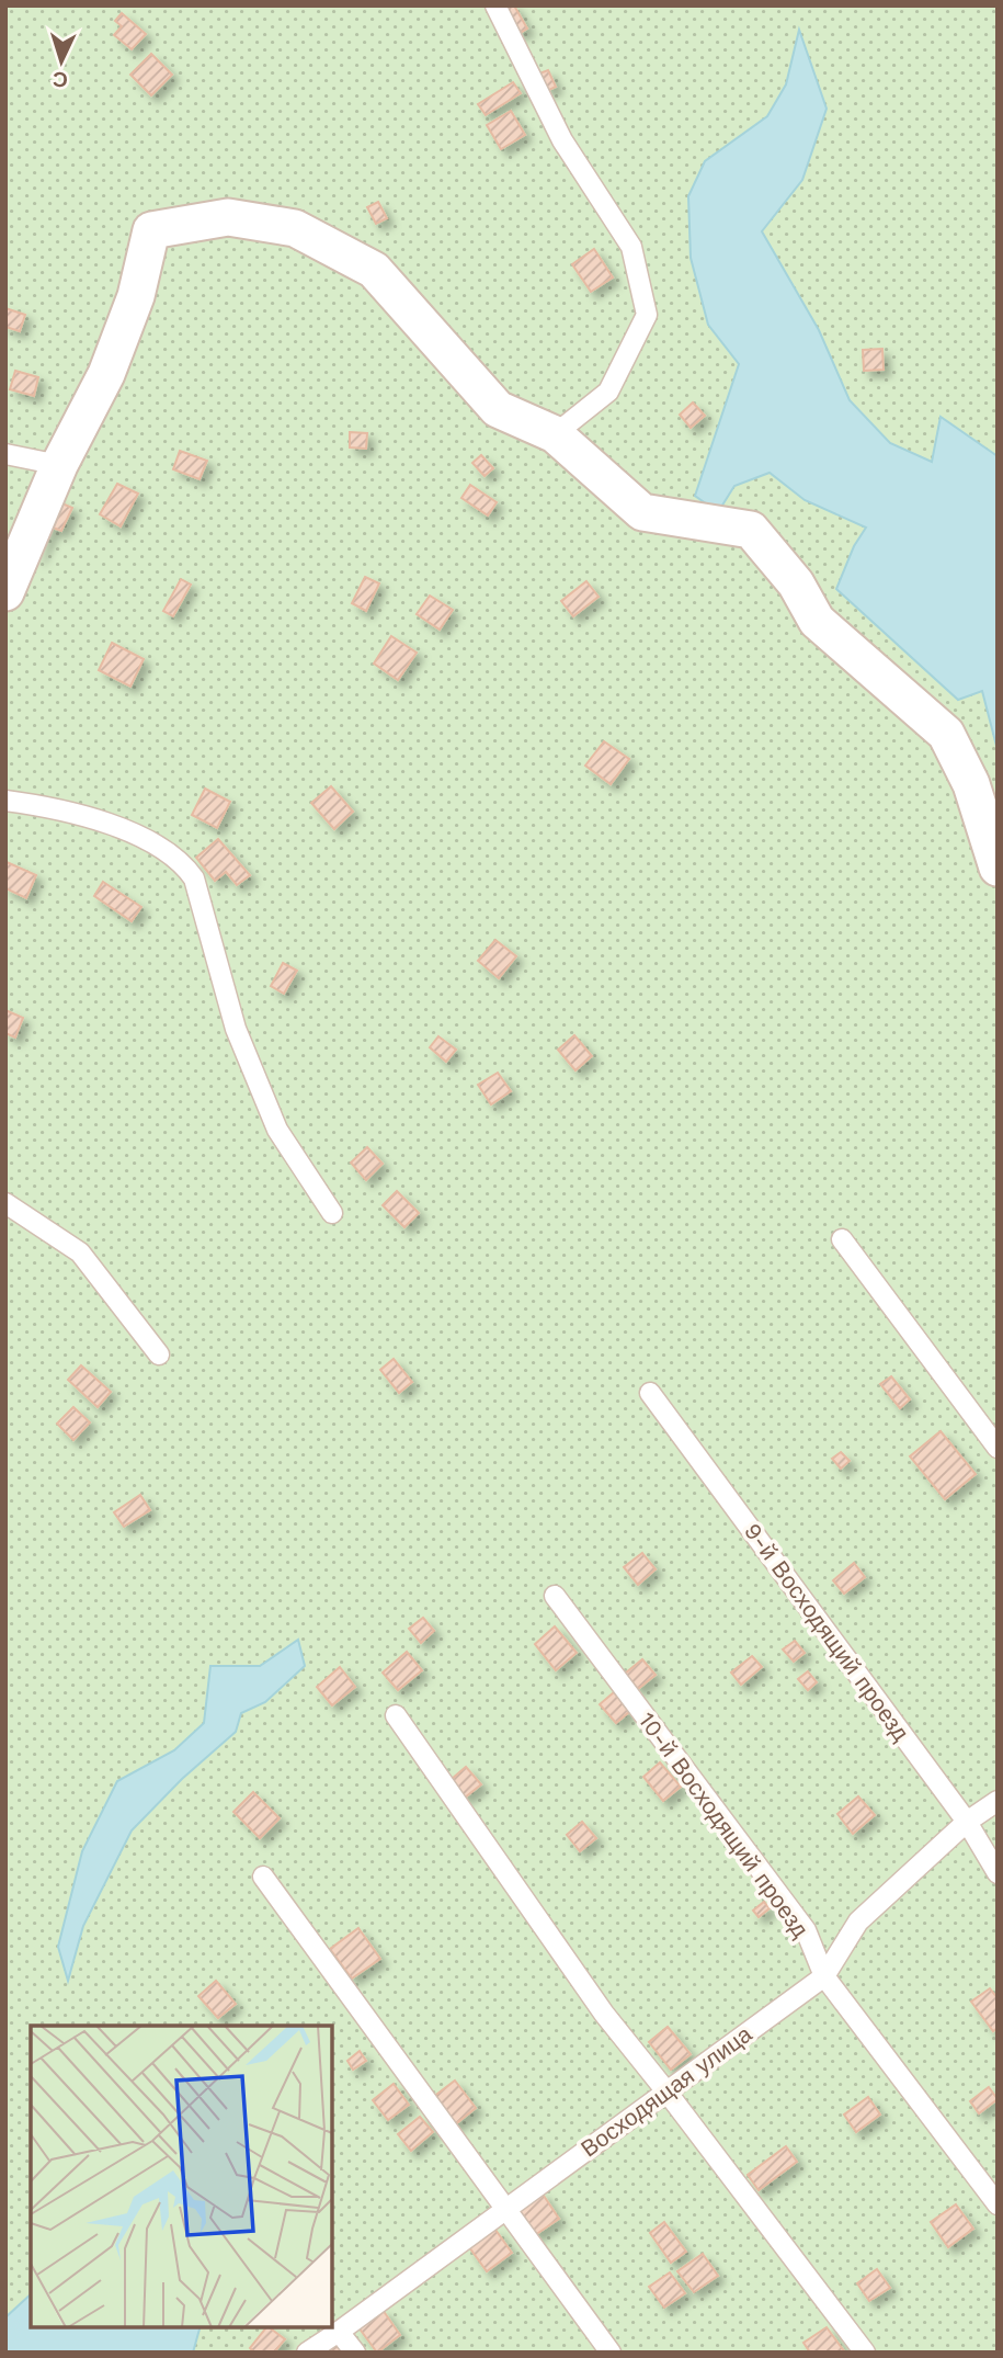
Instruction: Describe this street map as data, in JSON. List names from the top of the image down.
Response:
{
  "streets": {
    "lane": ["9-й Восходящий проезд", "10-й Восходящий проезд", "Восходящая улица"]
  },
  "crossings": [
    ["9-й Восходящий проезд", "Восходящая улица"],
    ["10-й Восходящий проезд", "Восходящая улица"]
  ],
  "north": "bottom"
}
